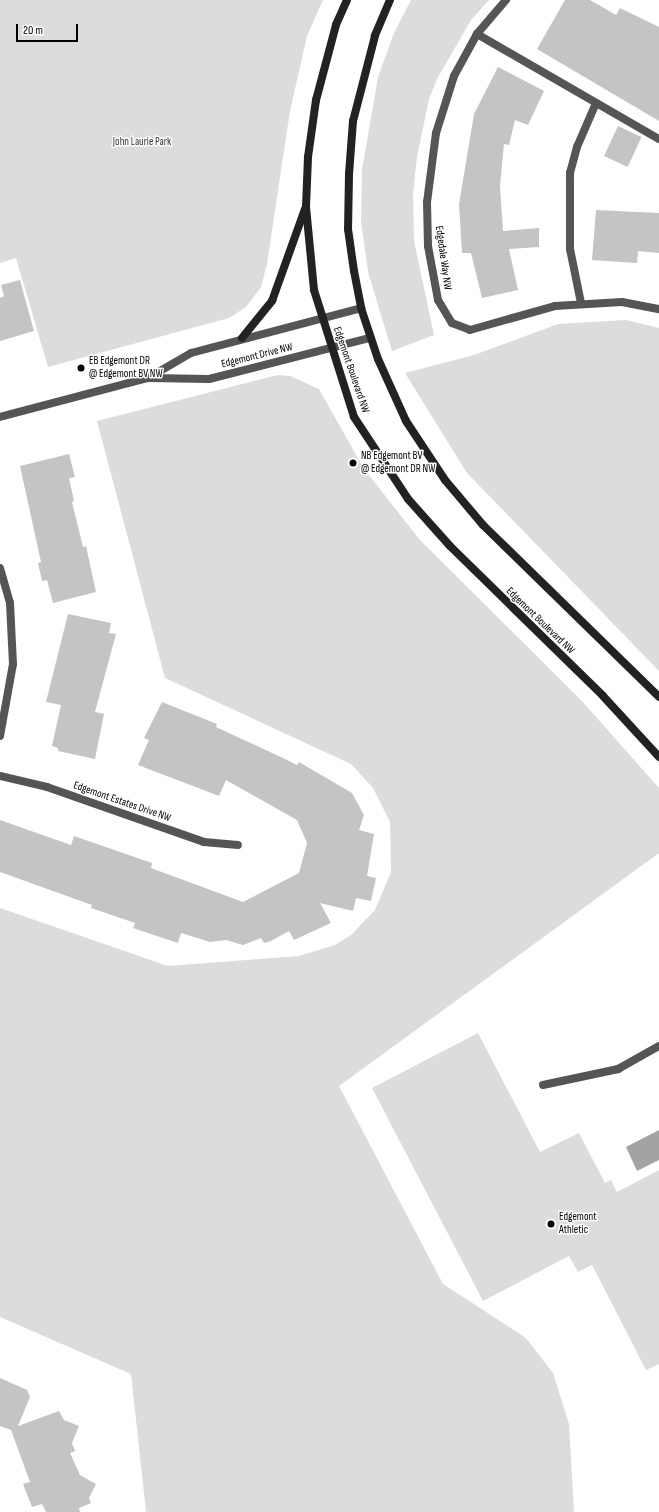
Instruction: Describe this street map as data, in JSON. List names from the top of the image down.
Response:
{
  "streets": {
    "main road": ["Edgemont Boulevard NW"],
    "street": ["Edgedale Way NW", "Edgemont Drive NW", "Edgemont Estates Drive NW"]
  },
  "crossings": [
    ["Edgemont Drive NW", "Edgemont Boulevard NW"]
  ],
  "parks": ["John Laurie Park"],
  "places": ["EB Edgemont DR @ Edgemont BV NW", "NB Edgemont BV @ Edgemont DR NW", "Edgemont Athletic"],
  "scale_bar": "20 m"
}
